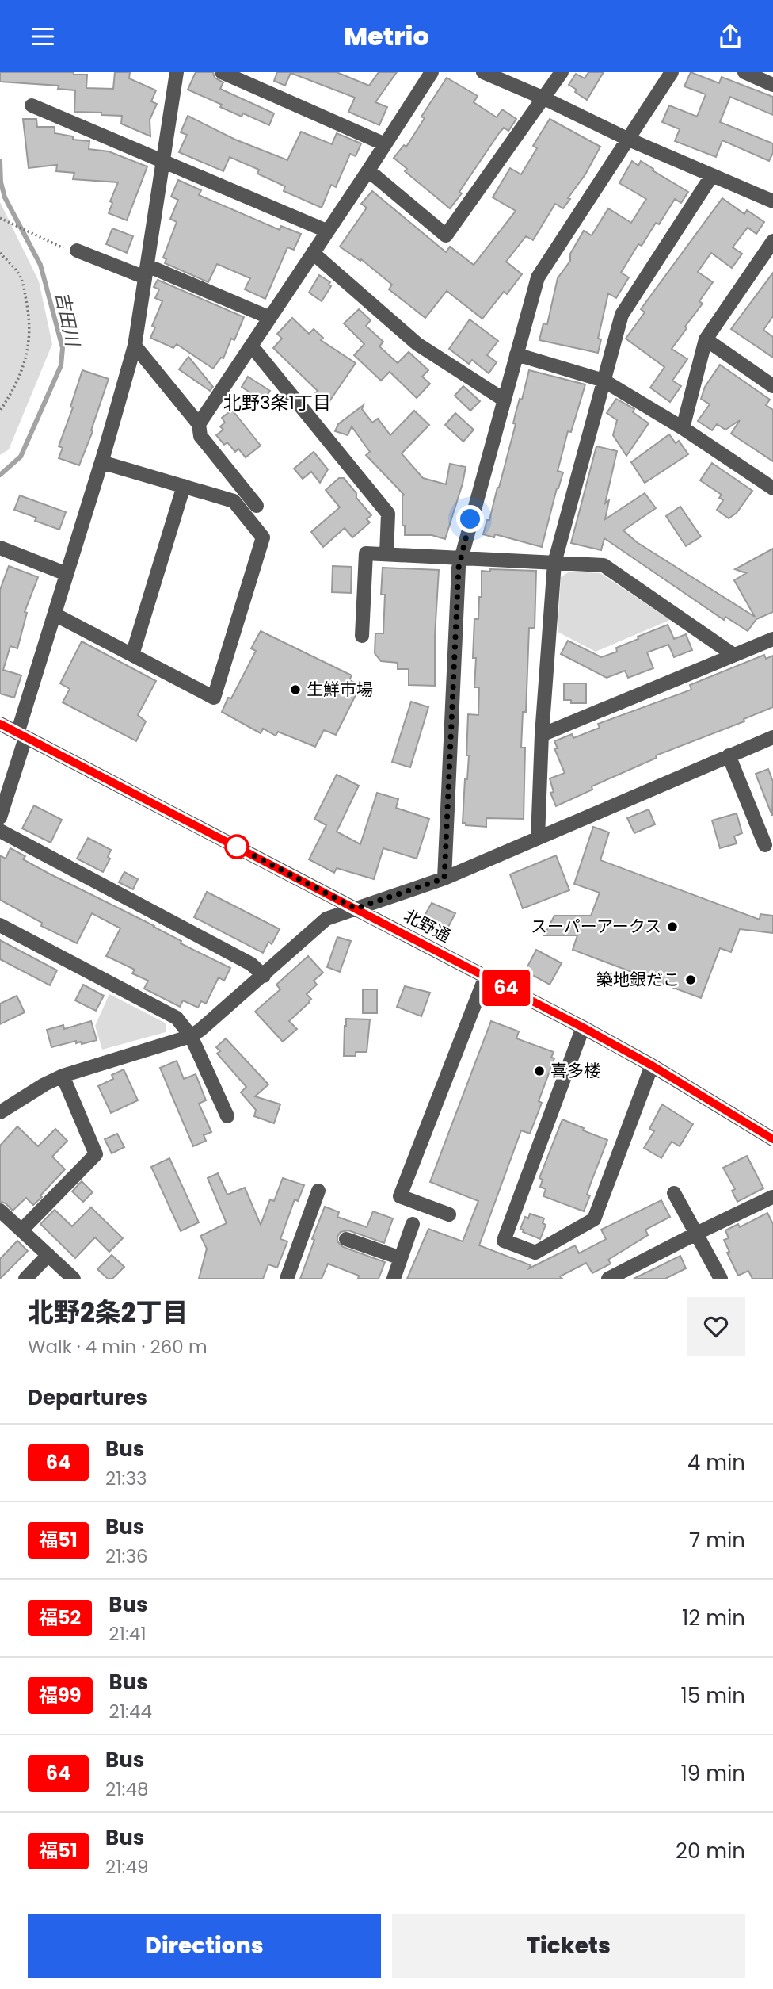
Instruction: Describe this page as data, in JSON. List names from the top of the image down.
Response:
{
  "streets": {
    "street": ["北野通"]
  },
  "districts": ["北野3条1丁目"],
  "water": ["吉田川"],
  "places": [
    "生鮮市場",
    "スーパーアークス",
    "築地銀だこ",
    "喜多楼"
  ],
  "lines": ["bus line 64"],
  "page": {
    "header": "Metrio",
    "on_map": "64",
    "heading": [
      ["北野2条2丁目", "Walk · 4 min · 260 m"],
      "Departures"
    ],
    "list": [
      {
        "mark": "64",
        "name": "Bus",
        "note": "21:33",
        "value": "4 min"
      },
      {
        "mark": "福51",
        "name": "Bus",
        "note": "21:36",
        "value": "7 min"
      },
      {
        "mark": "福52",
        "name": "Bus",
        "note": "21:41",
        "value": "12 min"
      },
      {
        "mark": "福99",
        "name": "Bus",
        "note": "21:44",
        "value": "15 min"
      },
      {
        "mark": "64",
        "name": "Bus",
        "note": "21:48",
        "value": "19 min"
      },
      {
        "mark": "福51",
        "name": "Bus",
        "note": "21:49",
        "value": "20 min"
      }
    ],
    "buttons": ["Directions", "Tickets"]
  }
}
